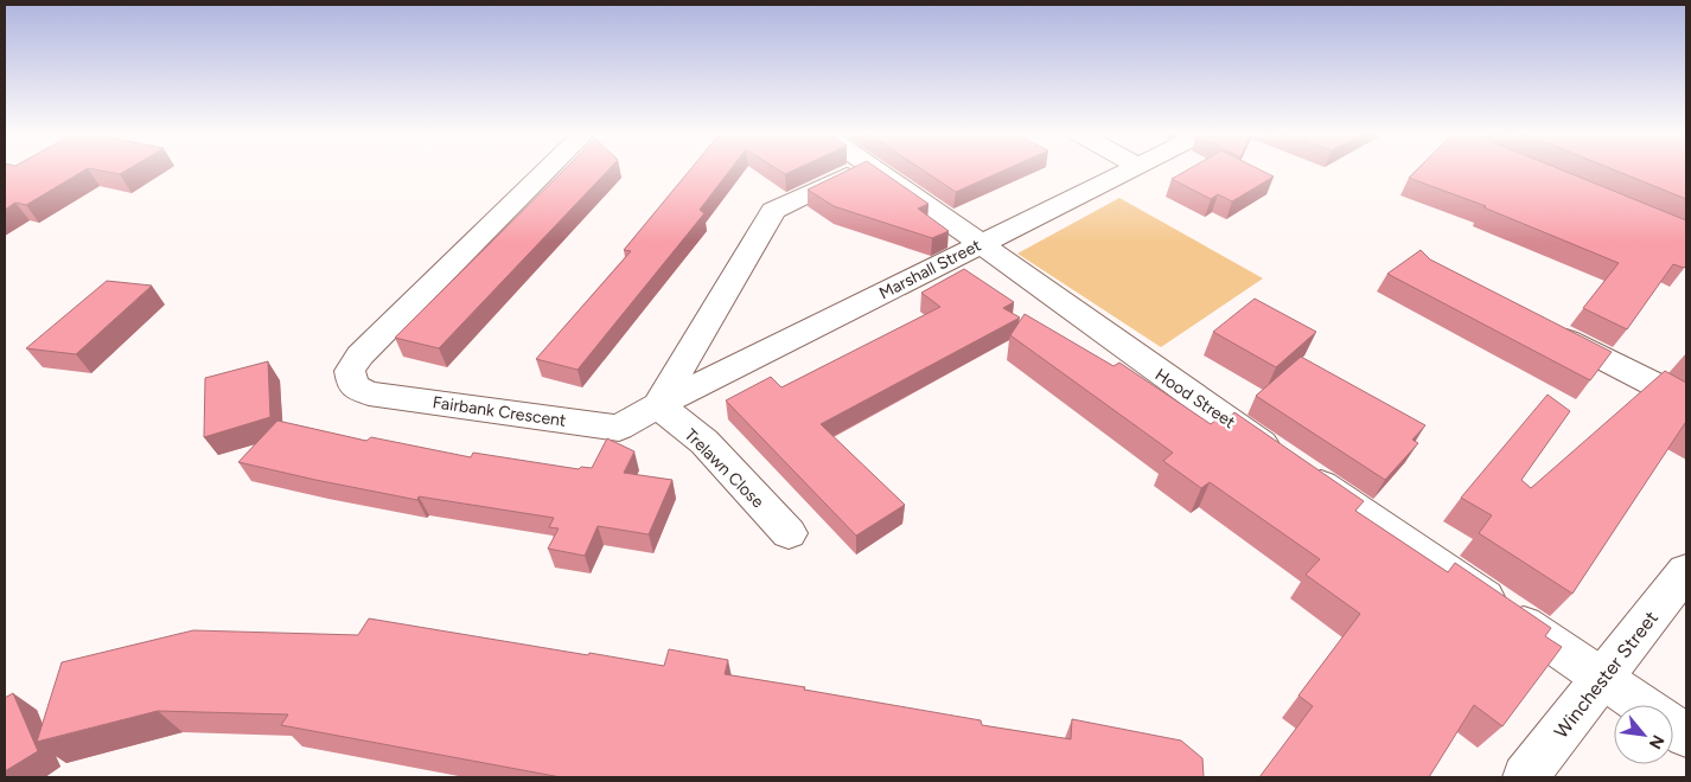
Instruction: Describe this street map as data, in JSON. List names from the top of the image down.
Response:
{
  "streets": {
    "street": [
      "Marshall Street",
      "Hood Street",
      "Fairbank Crescent",
      "Trelawn Close",
      "Winchester Street"
    ]
  },
  "crossings": [
    ["Marshall Street", "Hood Street"],
    ["Marshall Street", "Fairbank Crescent"],
    ["Marshall Street", "Trelawn Close"],
    ["Hood Street", "Winchester Street"],
    ["Fairbank Crescent", "Trelawn Close"]
  ],
  "north": "bottom right"
}
